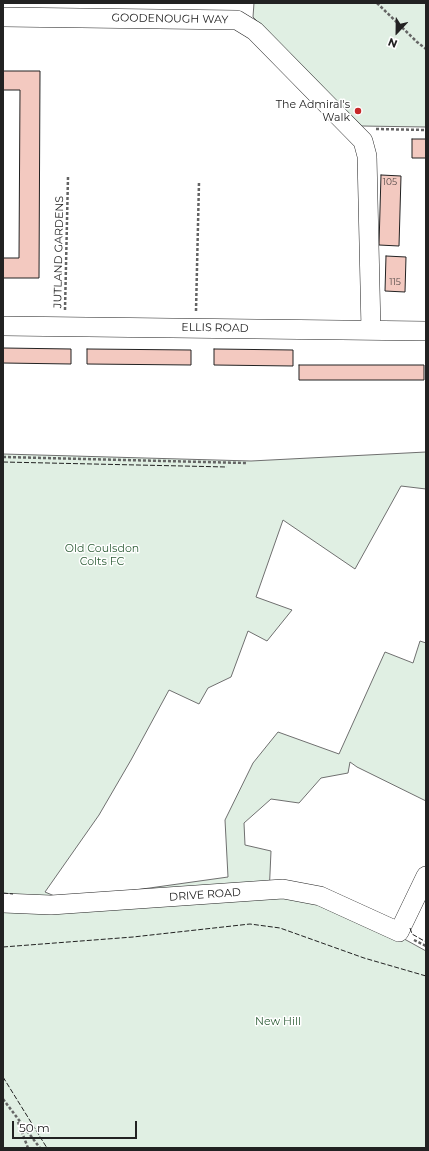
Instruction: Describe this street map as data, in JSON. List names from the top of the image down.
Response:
{
  "streets": {
    "street": ["GOODENOUGH WAY", "ELLIS ROAD", "DRIVE ROAD"],
    "path": ["JUTLAND GARDENS"]
  },
  "crossings": [
    ["GOODENOUGH WAY", "ELLIS ROAD"],
    ["JUTLAND GARDENS", "ELLIS ROAD"]
  ],
  "parks": ["Old Coulsdon Colts FC", "New Hill"],
  "places": ["The Admiral's Walk"],
  "house_numbers": ["105", "115"],
  "scale_bar": "50 m",
  "north": "bottom"
}
